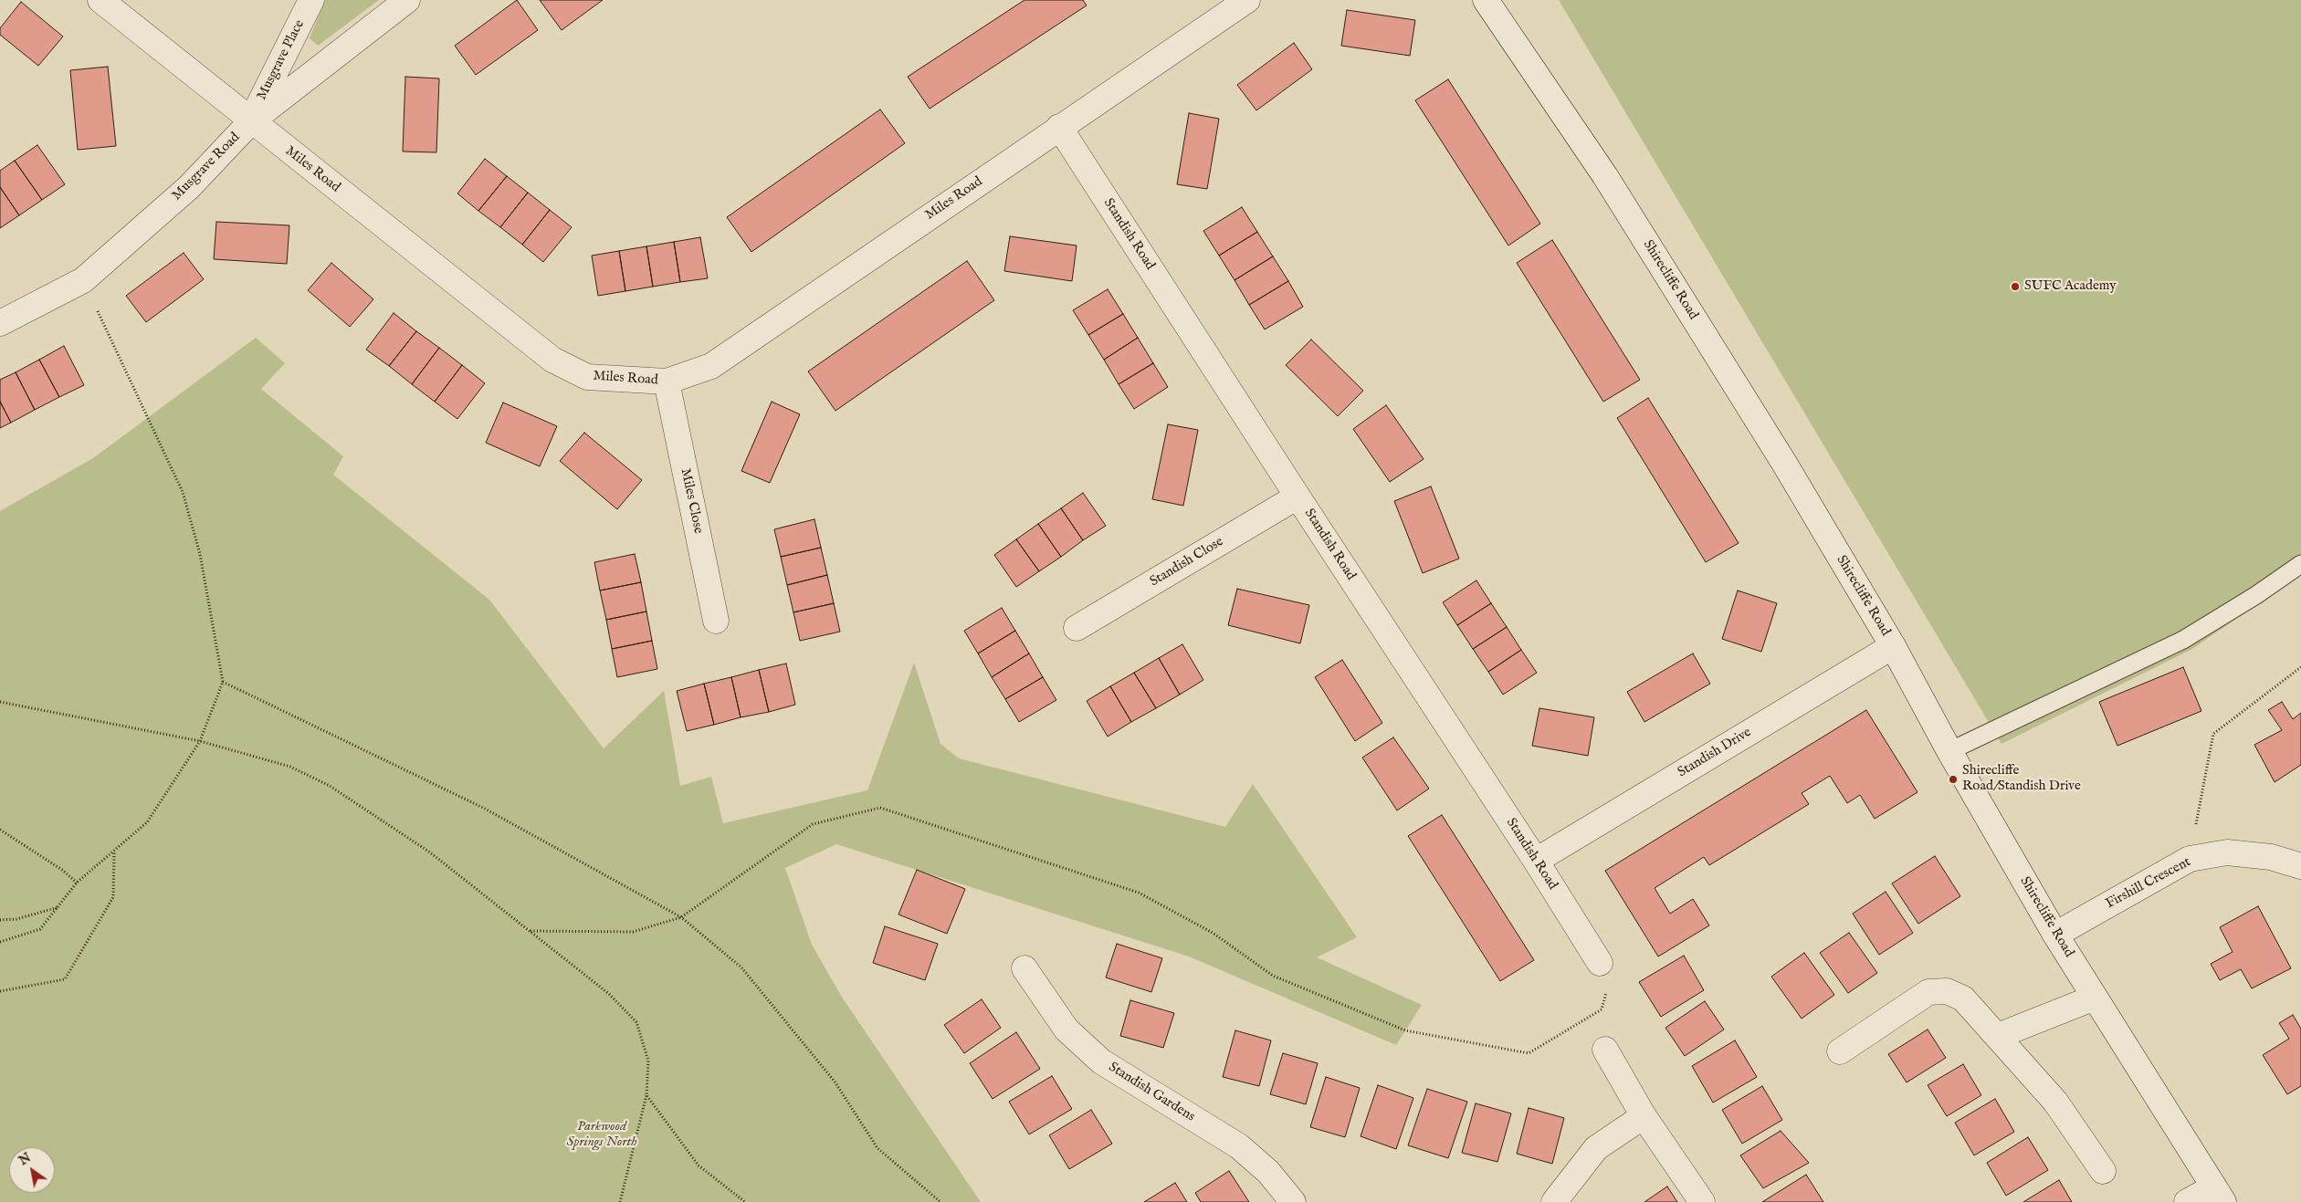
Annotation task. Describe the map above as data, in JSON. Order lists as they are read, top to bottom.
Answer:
{
  "streets": {
    "street": [
      "Musgrave Place",
      "Musgrave Road",
      "Miles Road",
      "Standish Road",
      "Shirecliffe Road",
      "Miles Close",
      "Standish Close",
      "Standish Drive",
      "Firshill Crescent",
      "Standish Gardens"
    ]
  },
  "crossings": [
    ["Musgrave Place", "Musgrave Road"],
    ["Musgrave Place", "Miles Road"],
    ["Musgrave Road", "Miles Road"],
    ["Miles Road", "Standish Road"],
    ["Miles Road", "Miles Close"],
    ["Standish Road", "Standish Close"],
    ["Standish Road", "Standish Drive"],
    ["Shirecliffe Road", "Standish Drive"],
    ["Shirecliffe Road", "Firshill Crescent"]
  ],
  "parks": ["Parkwood Springs North"],
  "places": ["SUFC Academy", "Shirecliffe Road/Standish Drive"],
  "north": "top left"
}
